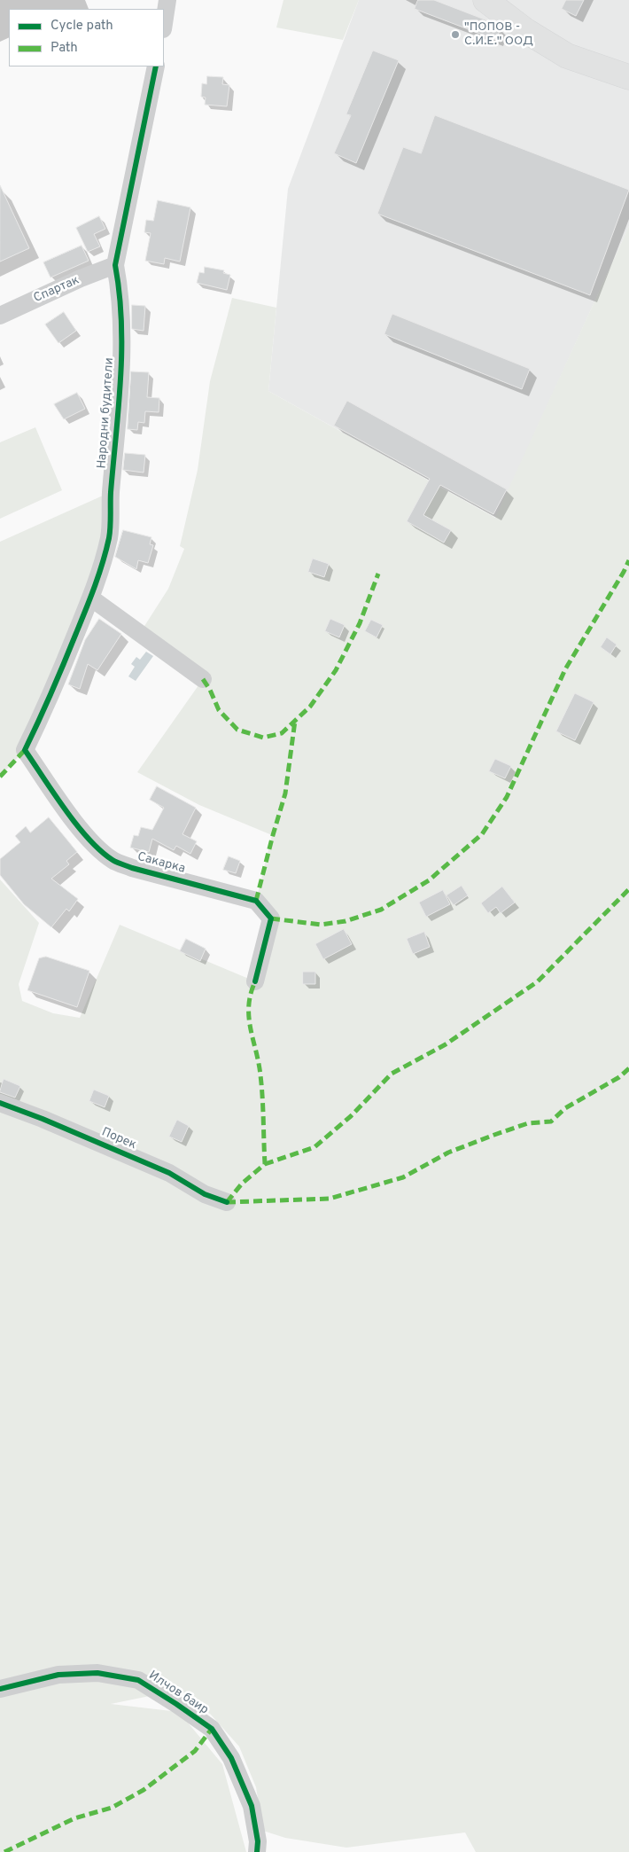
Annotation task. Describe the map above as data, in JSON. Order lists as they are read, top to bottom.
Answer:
{
  "streets": {
    "street": [
      "Спартак",
      "Народни будители",
      "Сакарка",
      "Порек",
      "Илчов баир"
    ]
  },
  "crossings": [
    ["Спартак", "Народни будители"],
    ["Народни будители", "Сакарка"]
  ],
  "places": ["\"ПОПОВ - С.И.Е.\" ООД"],
  "legend": ["Cycle path", "Path"]
}
